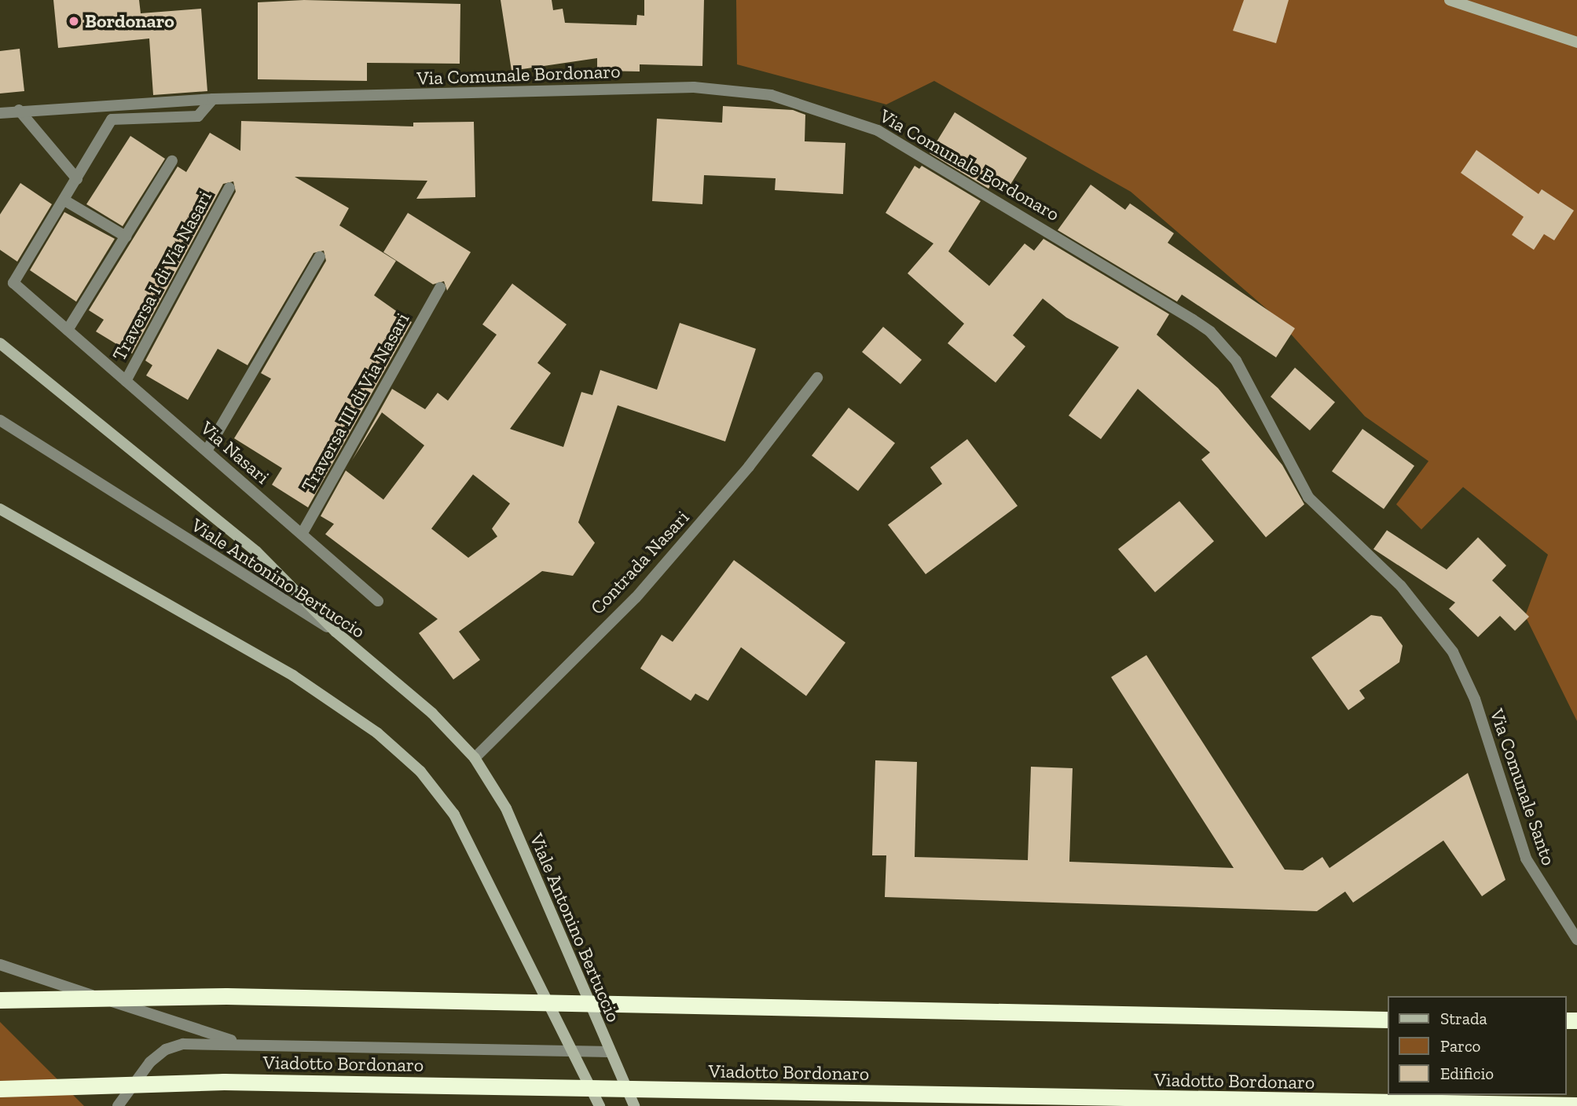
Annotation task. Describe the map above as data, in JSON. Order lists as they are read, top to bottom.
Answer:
{
  "streets": {
    "highway": ["Viadotto Bordonaro"],
    "street": [
      "Via Comunale Bordonaro",
      "Traversa I di Via Nasari",
      "Traversa III di Via Nasari",
      "Via Nasari",
      "Contrada Nasari",
      "Viale Antonino Bertuccio",
      "Via Comunale Santo"
    ]
  },
  "crossings": [
    ["Via Comunale Bordonaro", "Via Nasari"],
    ["Via Comunale Bordonaro", "Via Comunale Santo"],
    ["Traversa I di Via Nasari", "Via Nasari"],
    ["Traversa III di Via Nasari", "Via Nasari"],
    ["Contrada Nasari", "Viale Antonino Bertuccio"]
  ],
  "places": ["Bordonaro"],
  "legend": ["Strada", "Parco", "Edificio"]
}
